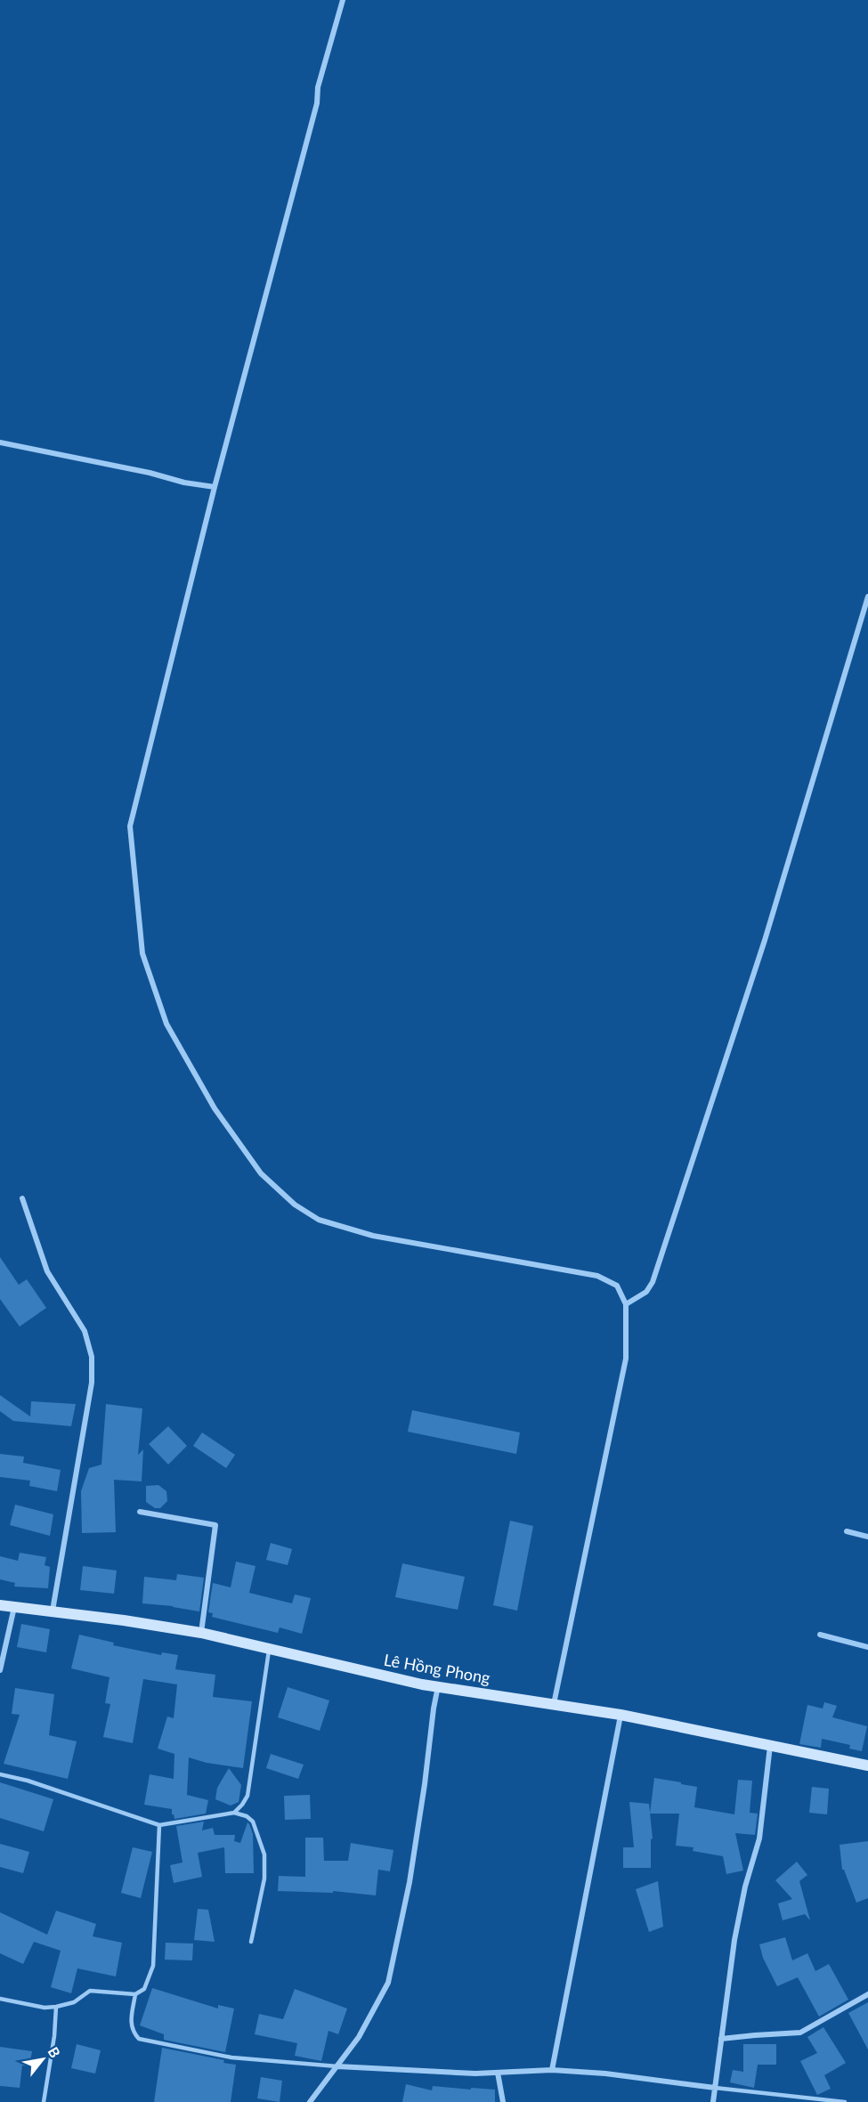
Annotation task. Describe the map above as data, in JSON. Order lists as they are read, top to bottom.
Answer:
{
  "streets": {
    "street": ["Lê Hồng Phong"]
  },
  "north": "top right"
}
